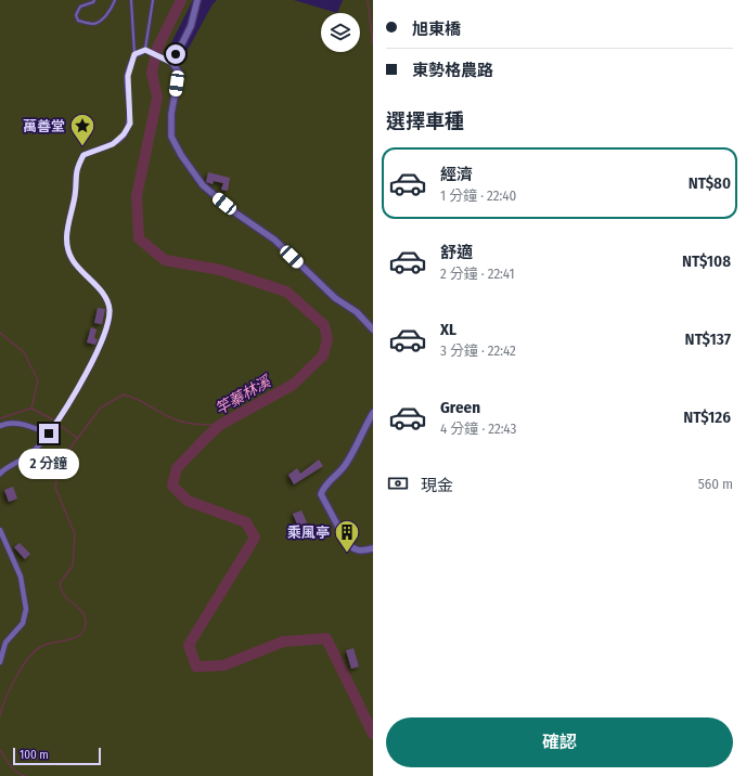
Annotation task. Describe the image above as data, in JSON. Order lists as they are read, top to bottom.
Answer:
{
  "water": ["竿蓁林溪"],
  "places": {
    "place": ["萬善堂"],
    "building": ["乘風亭"]
  },
  "scale_bar": "100 m",
  "page": {
    "banner": ["旭東橋", "東勢格農路"],
    "heading": "選擇車種",
    "list": [
      {
        "name": "經濟",
        "note": "1 分鐘 · 22:40",
        "value": "NT$80"
      },
      {
        "name": "舒適",
        "note": "2 分鐘 · 22:41",
        "value": "NT$108"
      },
      {
        "name": "XL",
        "note": "3 分鐘 · 22:42",
        "value": "NT$137"
      },
      {
        "name": "Green",
        "note": "4 分鐘 · 22:43",
        "value": "NT$126"
      }
    ],
    "bubble": "2 分鐘",
    "pay": ["現金", "560 m"],
    "buttons": "確認",
    "scale": "100 m"
  }
}
